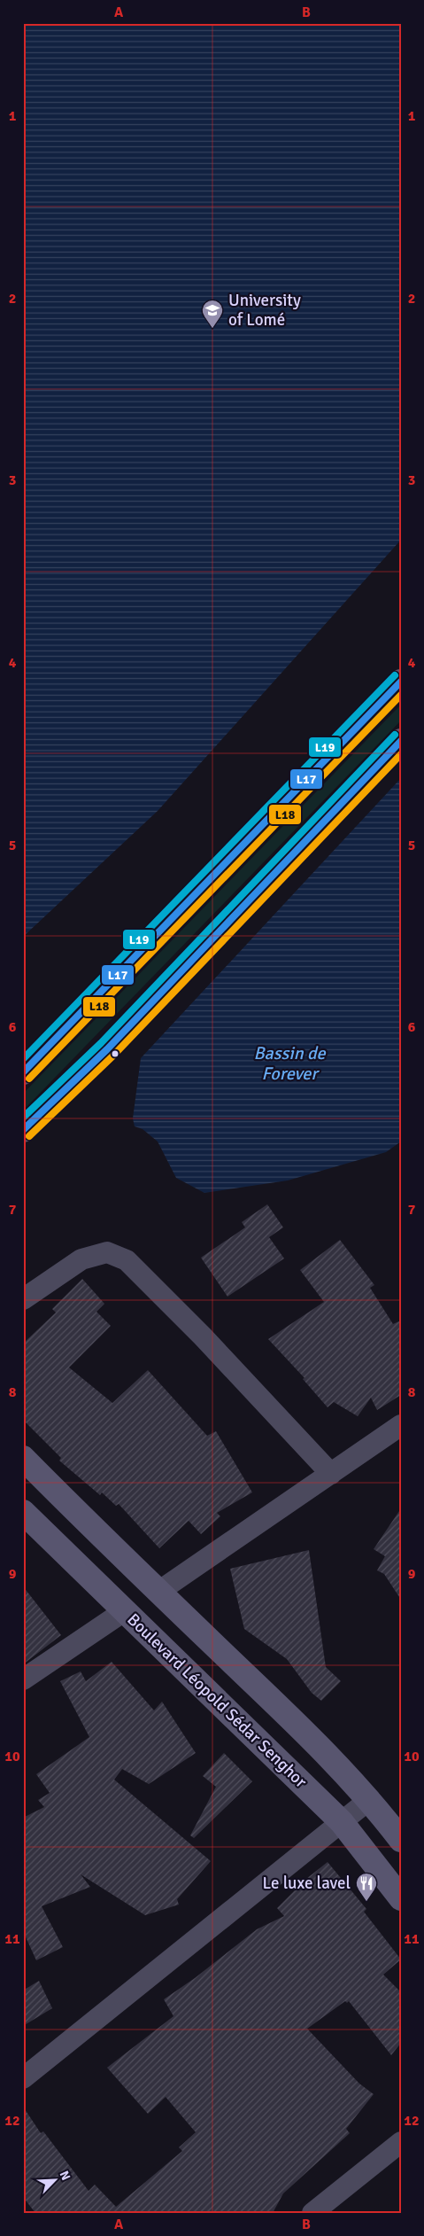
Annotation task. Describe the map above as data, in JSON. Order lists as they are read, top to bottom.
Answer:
{
  "streets": {
    "main road": ["Boulevard Léopold Sédar Senghor"]
  },
  "water": ["Bassin de Forever"],
  "places": {
    "school or university": ["University of Lomé"],
    "restaurant": ["Le luxe lavel"]
  },
  "lines": ["transit line L19", "transit line L17", "transit line L18"],
  "north": "top right",
  "grid": {
    "columns": ["A", "B"],
    "rows": [
      "1",
      "2",
      "3",
      "4",
      "5",
      "6",
      "7",
      "8",
      "9",
      "10",
      "11",
      "12"
    ]
  }
}
